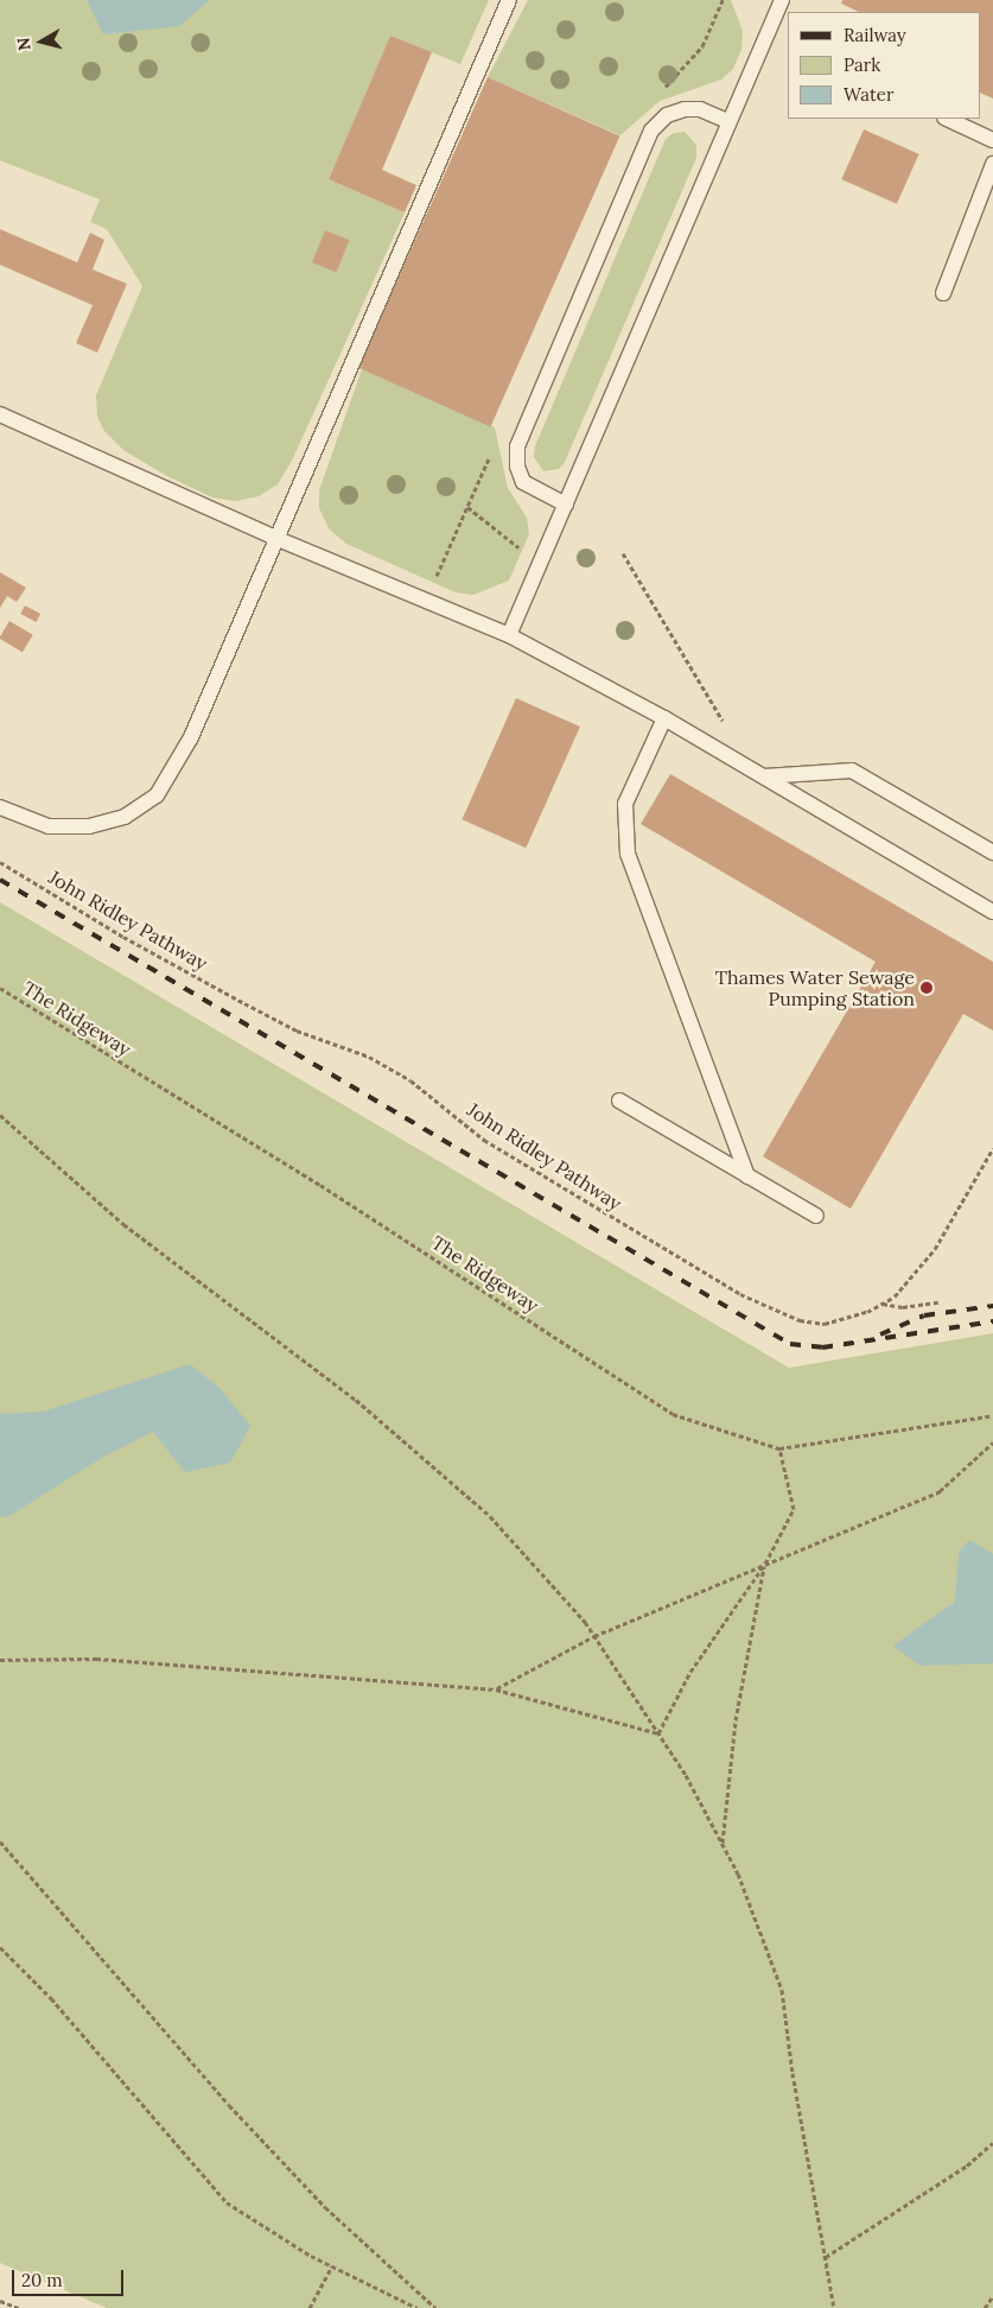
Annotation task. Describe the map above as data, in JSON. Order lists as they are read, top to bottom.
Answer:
{
  "streets": {
    "path": ["John Ridley Pathway", "The Ridgeway"]
  },
  "places": ["Thames Water Sewage Pumping Station"],
  "legend": ["Railway", "Park", "Water"],
  "scale_bar": "20 m",
  "north": "left"
}
